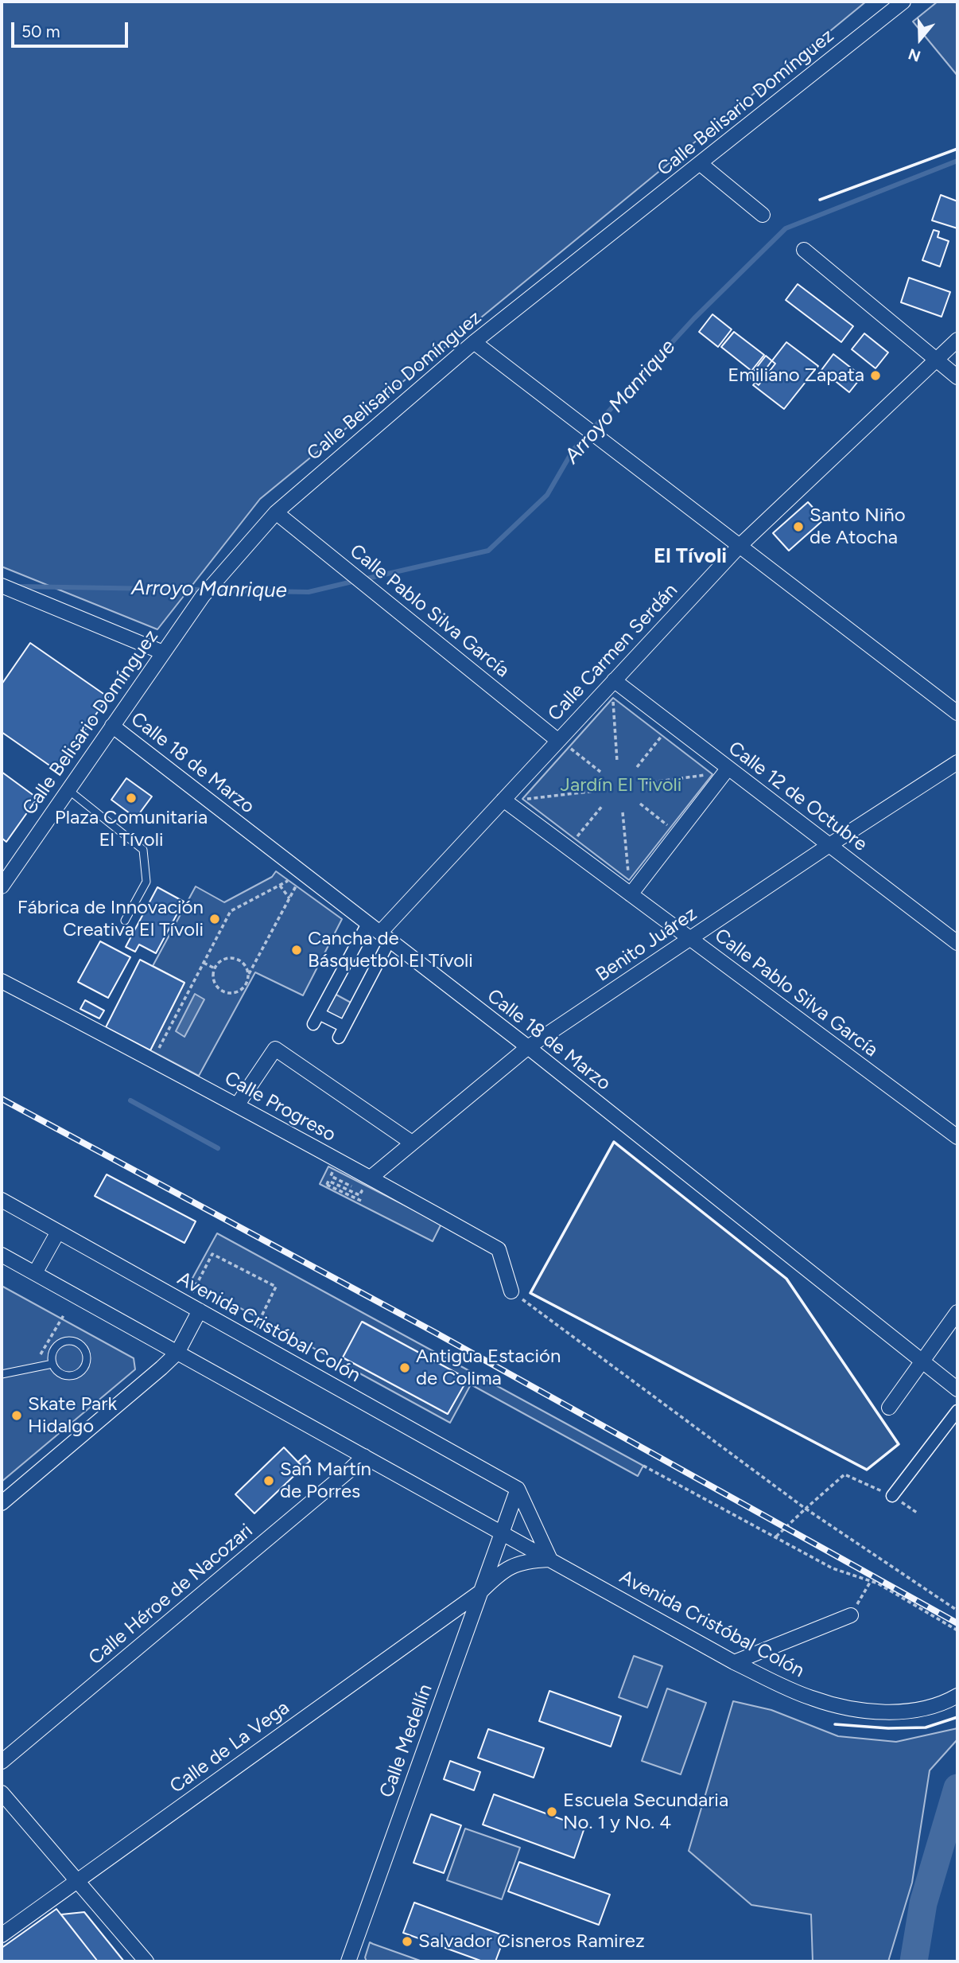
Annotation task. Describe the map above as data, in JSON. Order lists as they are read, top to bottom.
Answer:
{
  "streets": {
    "street": [
      "Calle Belisario Domínguez",
      "Calle Pablo Silva García",
      "Calle Carmen Serdán",
      "Calle 18 de Marzo",
      "Calle 12 de Octubre",
      "Benito Juárez",
      "Calle Progreso",
      "Avenida Cristóbal Colón",
      "Calle Héroe de Nacozari",
      "Calle Medellín",
      "Calle de La Vega"
    ]
  },
  "crossings": [
    ["Calle Belisario Domínguez", "Calle Pablo Silva García"],
    ["Calle Belisario Domínguez", "Calle 18 de Marzo"],
    ["Calle Pablo Silva García", "Calle Carmen Serdán"],
    ["Calle Pablo Silva García", "Benito Juárez"],
    ["Calle Carmen Serdán", "Calle 18 de Marzo"],
    ["Calle Carmen Serdán", "Calle 12 de Octubre"],
    ["Calle 18 de Marzo", "Benito Juárez"],
    ["Calle 12 de Octubre", "Benito Juárez"],
    ["Benito Juárez", "Calle Progreso"],
    ["Avenida Cristóbal Colón", "Calle Héroe de Nacozari"],
    ["Avenida Cristóbal Colón", "Calle Medellín"],
    ["Avenida Cristóbal Colón", "Calle de La Vega"],
    ["Calle Medellín", "Calle de La Vega"]
  ],
  "districts": ["El Tívoli"],
  "water": ["Arroyo Manrique"],
  "parks": ["Jardín El Tivoli"],
  "places": [
    "Emiliano Zapata",
    "Santo Niño de Atocha",
    "Plaza Comunitaria El Tívoli",
    "Fábrica de Innovación Creativa El Tívoli",
    "Cancha de Básquetbol El Tívoli",
    "Antigua Estación de Colima",
    "Skate Park Hidalgo",
    "San Martín de Porres",
    "Escuela Secundaria No. 1 y No. 4",
    "Salvador Cisneros Ramirez"
  ],
  "scale_bar": "50 m",
  "north": "bottom"
}
